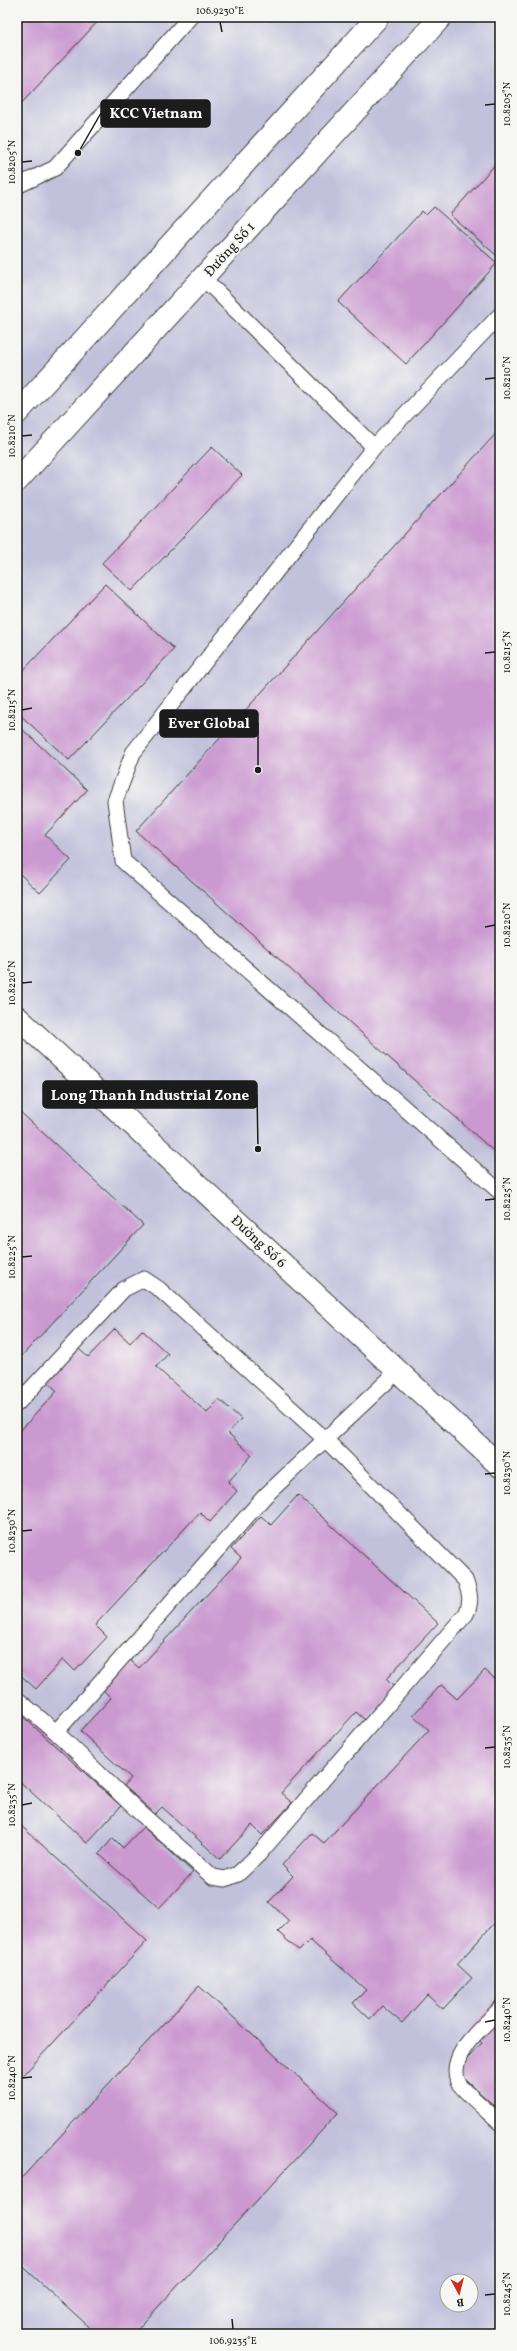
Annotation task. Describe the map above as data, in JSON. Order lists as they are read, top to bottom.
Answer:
{
  "streets": {
    "street": ["Đường Số 1", "Đường Số 6"]
  },
  "places": ["KCC Vietnam", "Ever Global", "Long Thanh Industrial Zone"],
  "north": "bottom",
  "coordinates": [
    "106.9230°E",
    "10.8205°N",
    "10.8210°N",
    "10.8215°N",
    "10.8220°N",
    "10.8225°N",
    "10.8230°N",
    "10.8235°N",
    "10.8240°N",
    "10.8245°N",
    "106.9235°E"
  ]
}
